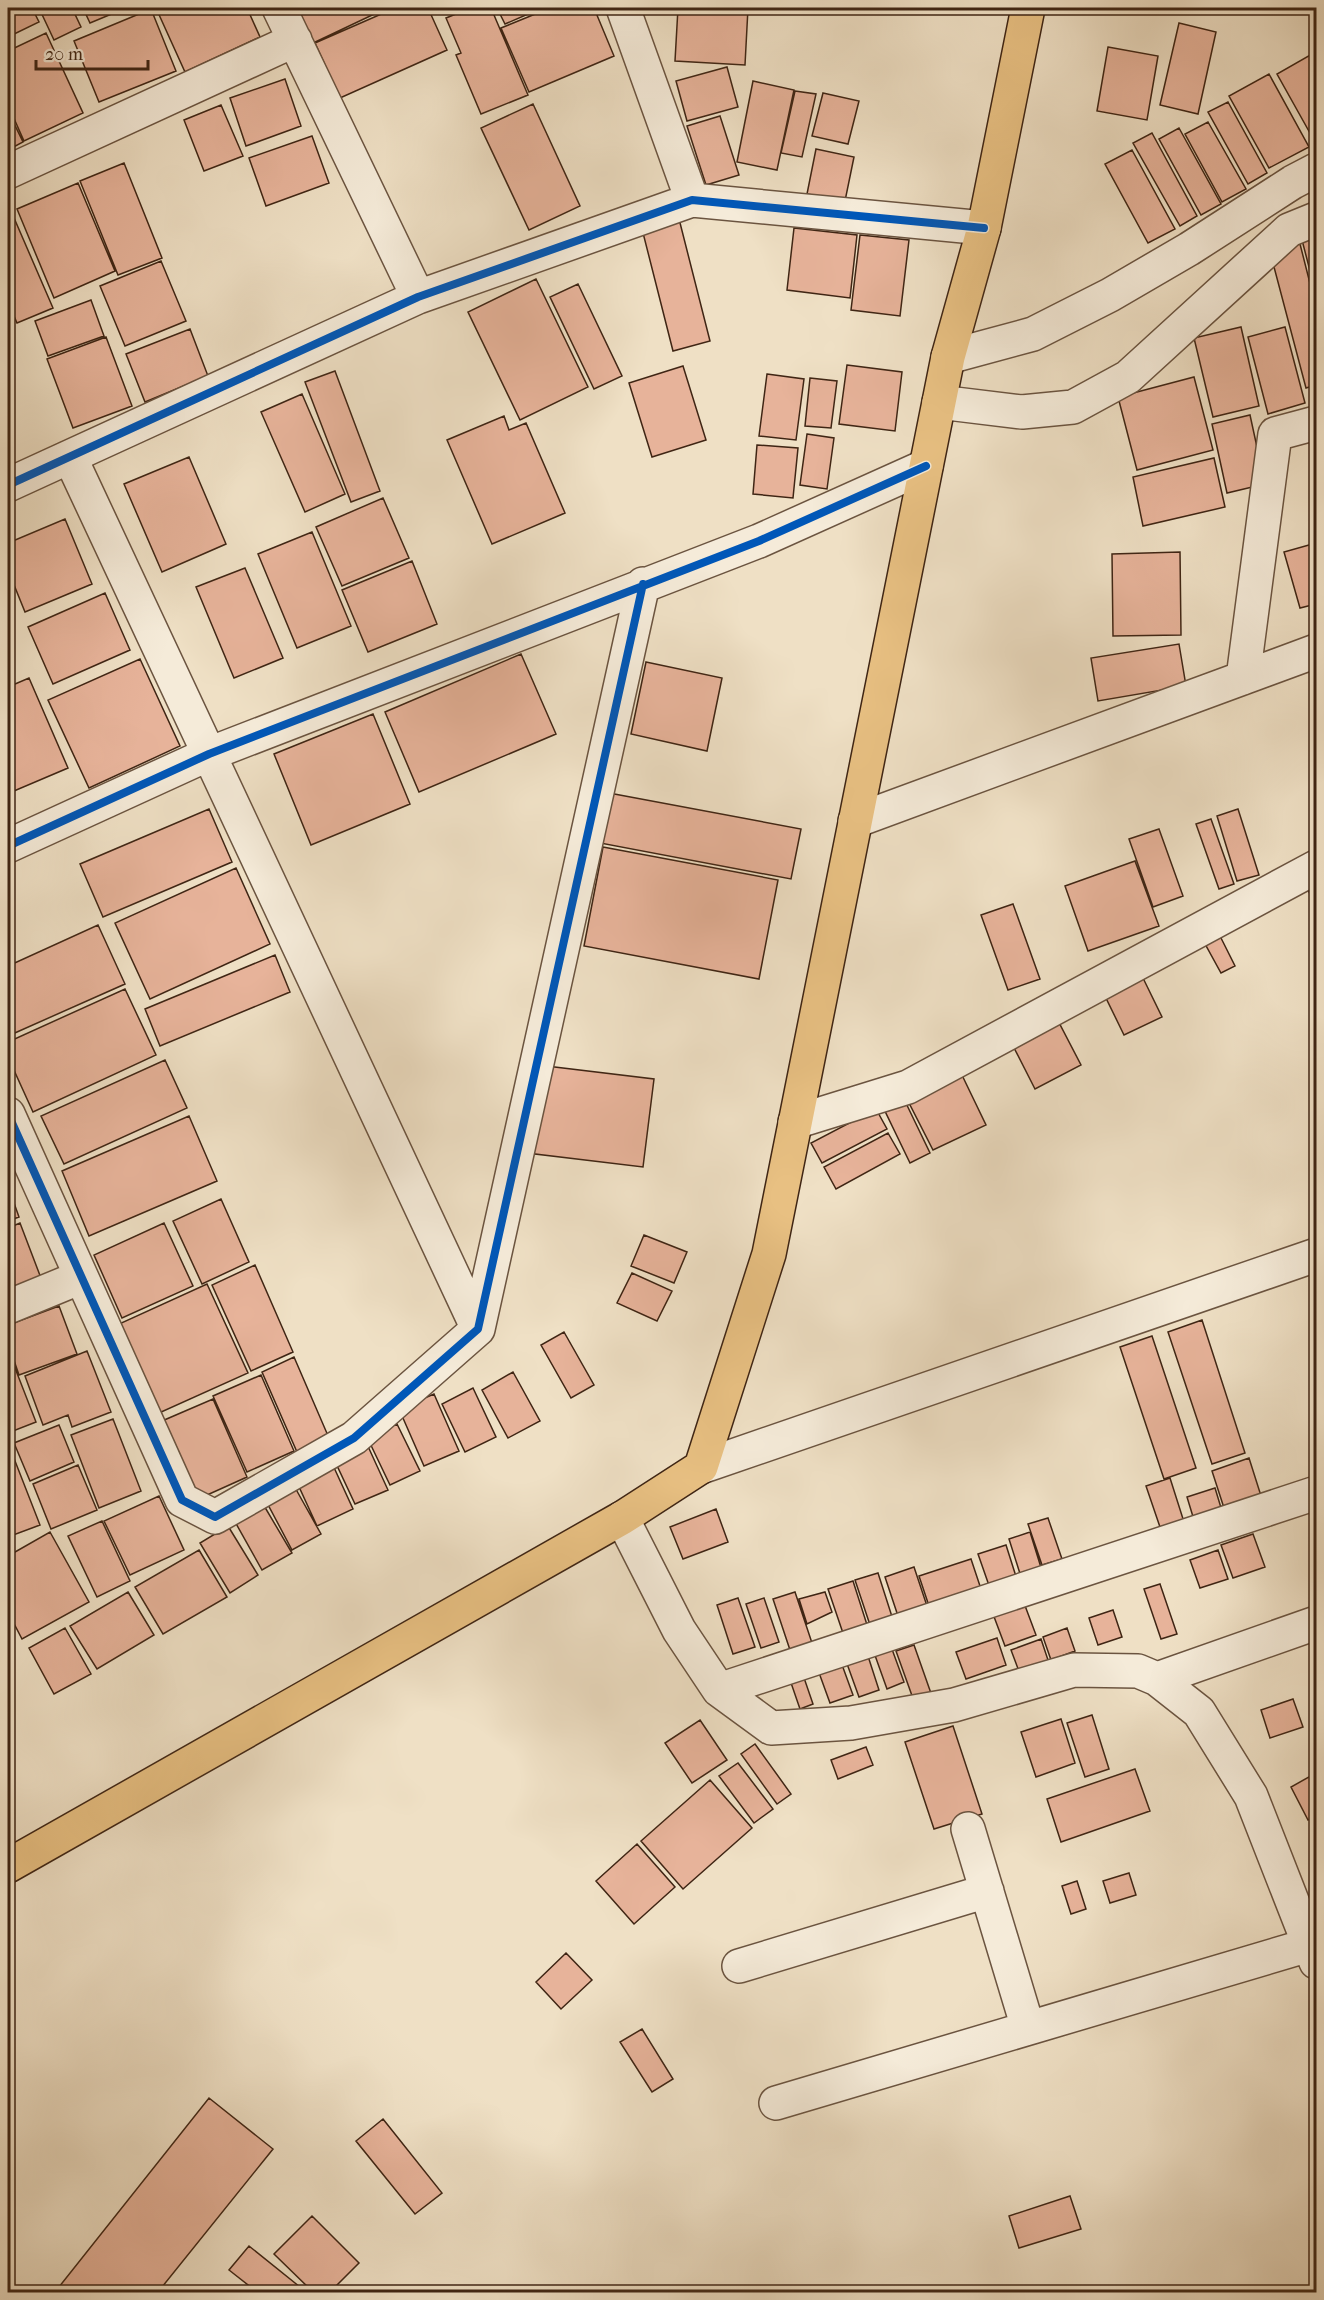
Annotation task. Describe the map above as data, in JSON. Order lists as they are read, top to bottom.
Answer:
{
  "scale_bar": "20 m"
}
